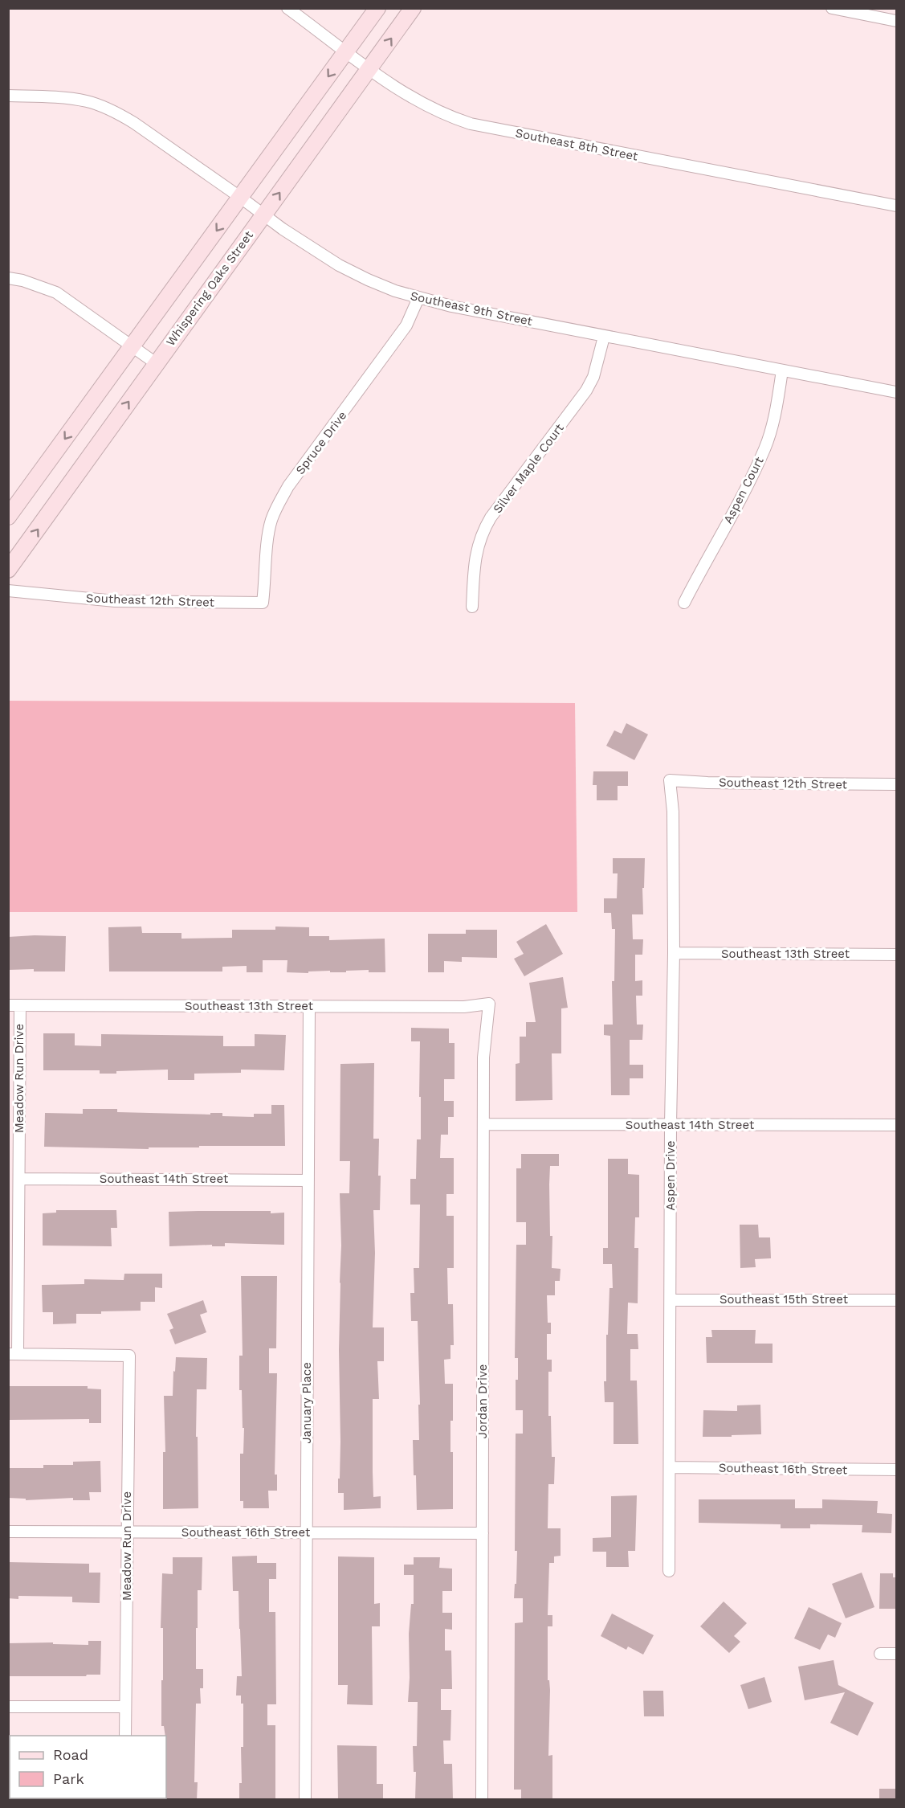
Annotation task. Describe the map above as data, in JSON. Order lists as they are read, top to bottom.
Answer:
{
  "streets": {
    "street": [
      "Southeast 8th Street",
      "Whispering Oaks Street",
      "Southeast 9th Street",
      "Spruce Drive",
      "Silver Maple Court",
      "Aspen Court",
      "Southeast 12th Street",
      "Southeast 13th Street",
      "Meadow Run Drive",
      "Southeast 14th Street",
      "Aspen Drive",
      "Southeast 15th Street",
      "Jordan Drive",
      "January Place",
      "Southeast 16th Street"
    ]
  },
  "crossings": [
    ["Southeast 8th Street", "Whispering Oaks Street"],
    ["Whispering Oaks Street", "Southeast 9th Street"],
    ["Southeast 9th Street", "Spruce Drive"],
    ["Southeast 9th Street", "Silver Maple Court"],
    ["Southeast 9th Street", "Aspen Court"],
    ["Spruce Drive", "Southeast 12th Street"],
    ["Southeast 12th Street", "Aspen Drive"],
    ["Southeast 13th Street", "Meadow Run Drive"],
    ["Southeast 13th Street", "Aspen Drive"],
    ["Southeast 13th Street", "Jordan Drive"],
    ["Southeast 13th Street", "January Place"],
    ["Meadow Run Drive", "Southeast 14th Street"],
    ["Meadow Run Drive", "Southeast 16th Street"],
    ["Southeast 14th Street", "Aspen Drive"],
    ["Southeast 14th Street", "Jordan Drive"],
    ["Southeast 14th Street", "January Place"],
    ["Aspen Drive", "Southeast 15th Street"],
    ["Aspen Drive", "Southeast 16th Street"],
    ["Jordan Drive", "Southeast 16th Street"],
    ["January Place", "Southeast 16th Street"]
  ],
  "legend": ["Road", "Park"]
}
